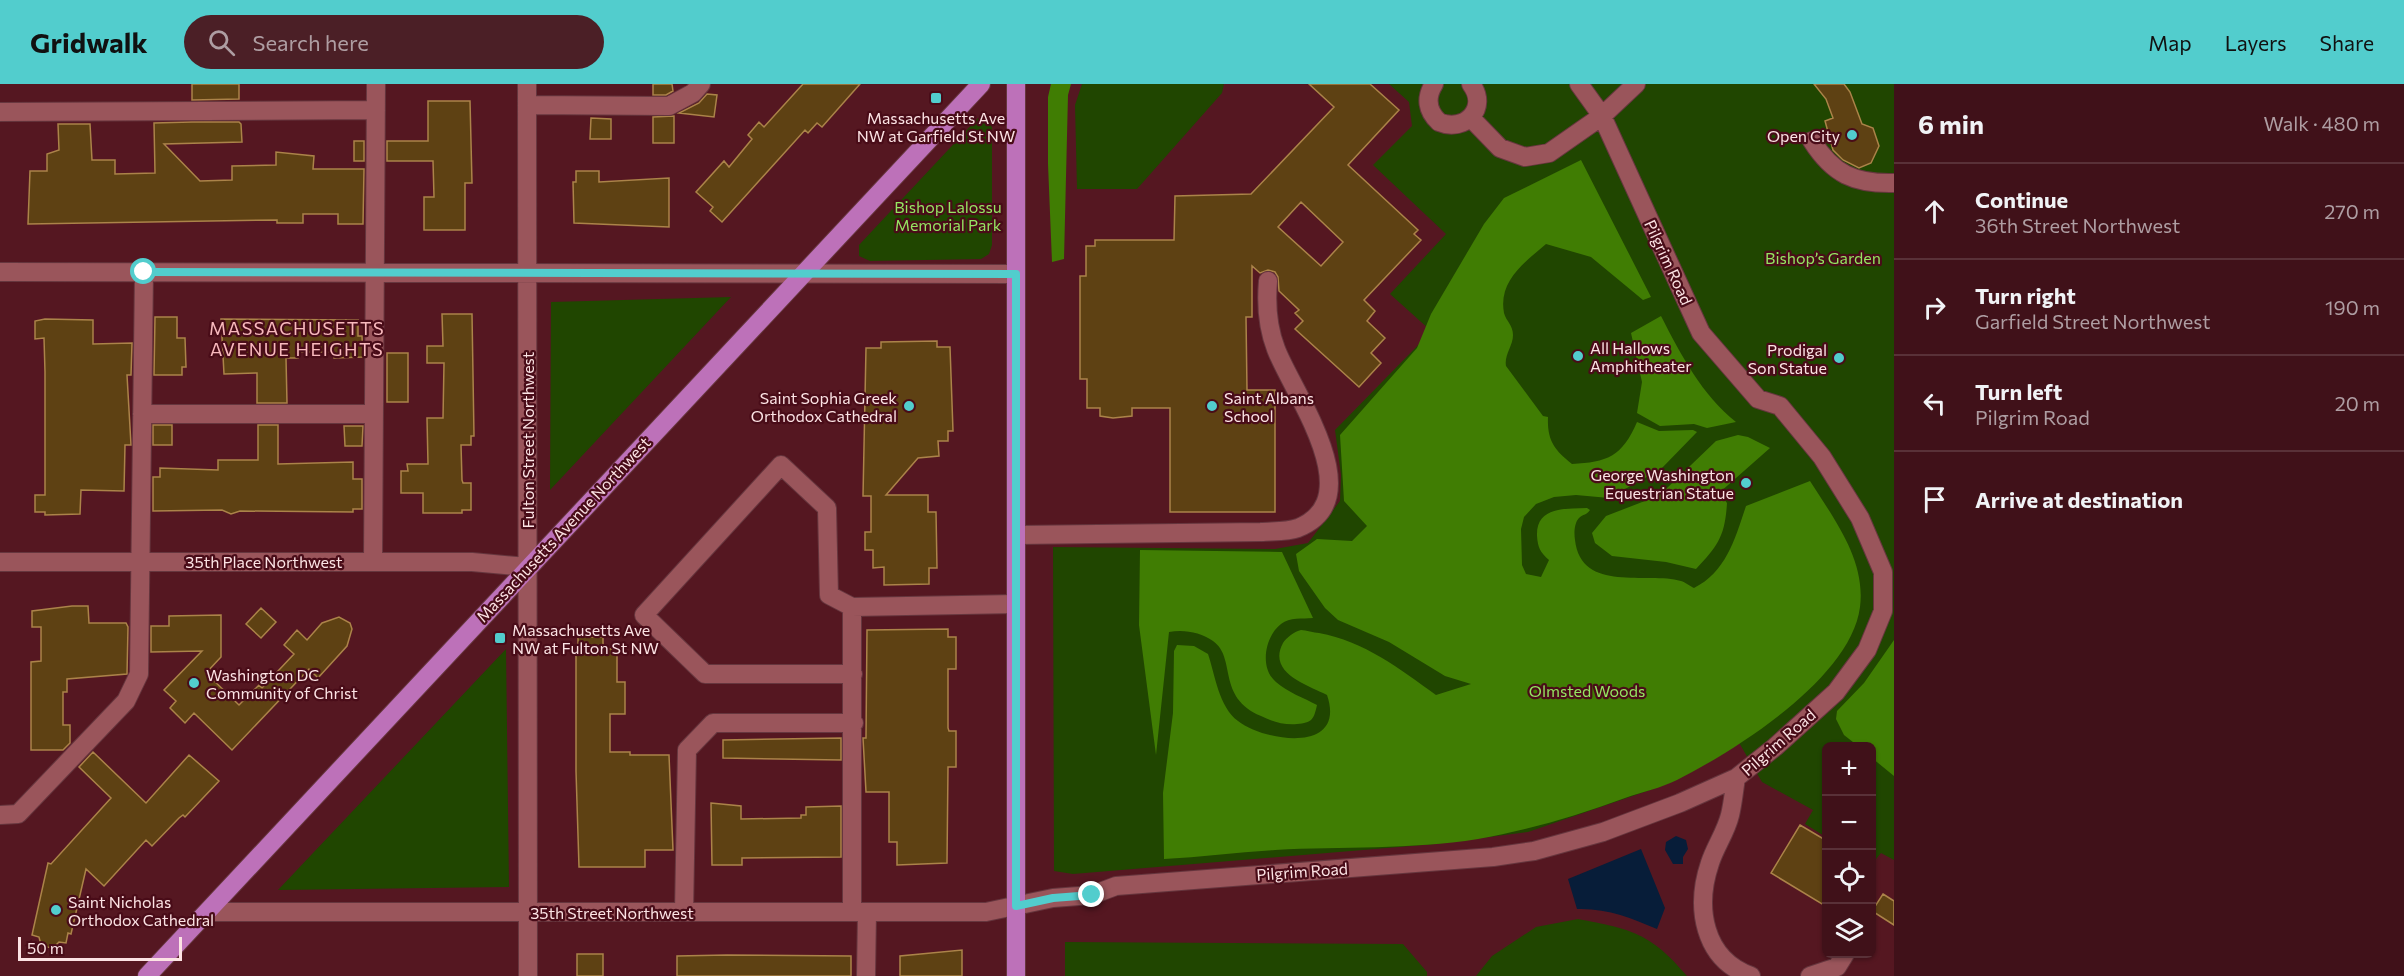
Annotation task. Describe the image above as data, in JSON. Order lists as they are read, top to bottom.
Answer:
{
  "streets": {
    "main road": ["Massachusetts Avenue Northwest"],
    "street": [
      "Pilgrim Road",
      "Fulton Street Northwest",
      "35th Place Northwest",
      "35th Street Northwest"
    ]
  },
  "crossings": [
    ["Pilgrim Road", "35th Street Northwest"],
    ["Fulton Street Northwest", "Massachusetts Avenue Northwest"],
    ["Fulton Street Northwest", "35th Place Northwest"],
    ["Fulton Street Northwest", "35th Street Northwest"],
    ["Massachusetts Avenue Northwest", "35th Place Northwest"],
    ["Massachusetts Avenue Northwest", "35th Street Northwest"]
  ],
  "districts": ["MASSACHUSETTS AVENUE HEIGHTS"],
  "parks": ["Bishop Lalossu Memorial Park", "Bishop’s Garden", "Olmsted Woods"],
  "places": {
    "transit": ["Massachusetts Ave NW at Garfield St NW", "Massachusetts Ave NW at Fulton St NW"],
    "other": [
      "Open City",
      "All Hallows Amphitheater",
      "Prodigal Son Statue",
      "Saint Sophia Greek Orthodox Cathedral",
      "Saint Albans School",
      "George Washington Equestrian Statue",
      "Washington DC Community of Christ",
      "Saint Nicholas Orthodox Cathedral"
    ]
  },
  "scale_bar": "50 m",
  "page": {
    "header": "Gridwalk",
    "search": "Search here",
    "nav": ["Map", "Layers", "Share"],
    "heading": ["6 min", "Walk · 480 m"],
    "list": [
      ["Continue", "36th Street Northwest", "270 m"],
      ["Turn right", "Garfield Street Northwest", "190 m"],
      ["Turn left", "Pilgrim Road", "20 m"],
      "Arrive at destination"
    ],
    "map_buttons": ["+", "−"],
    "scale": "50 m"
  }
}
